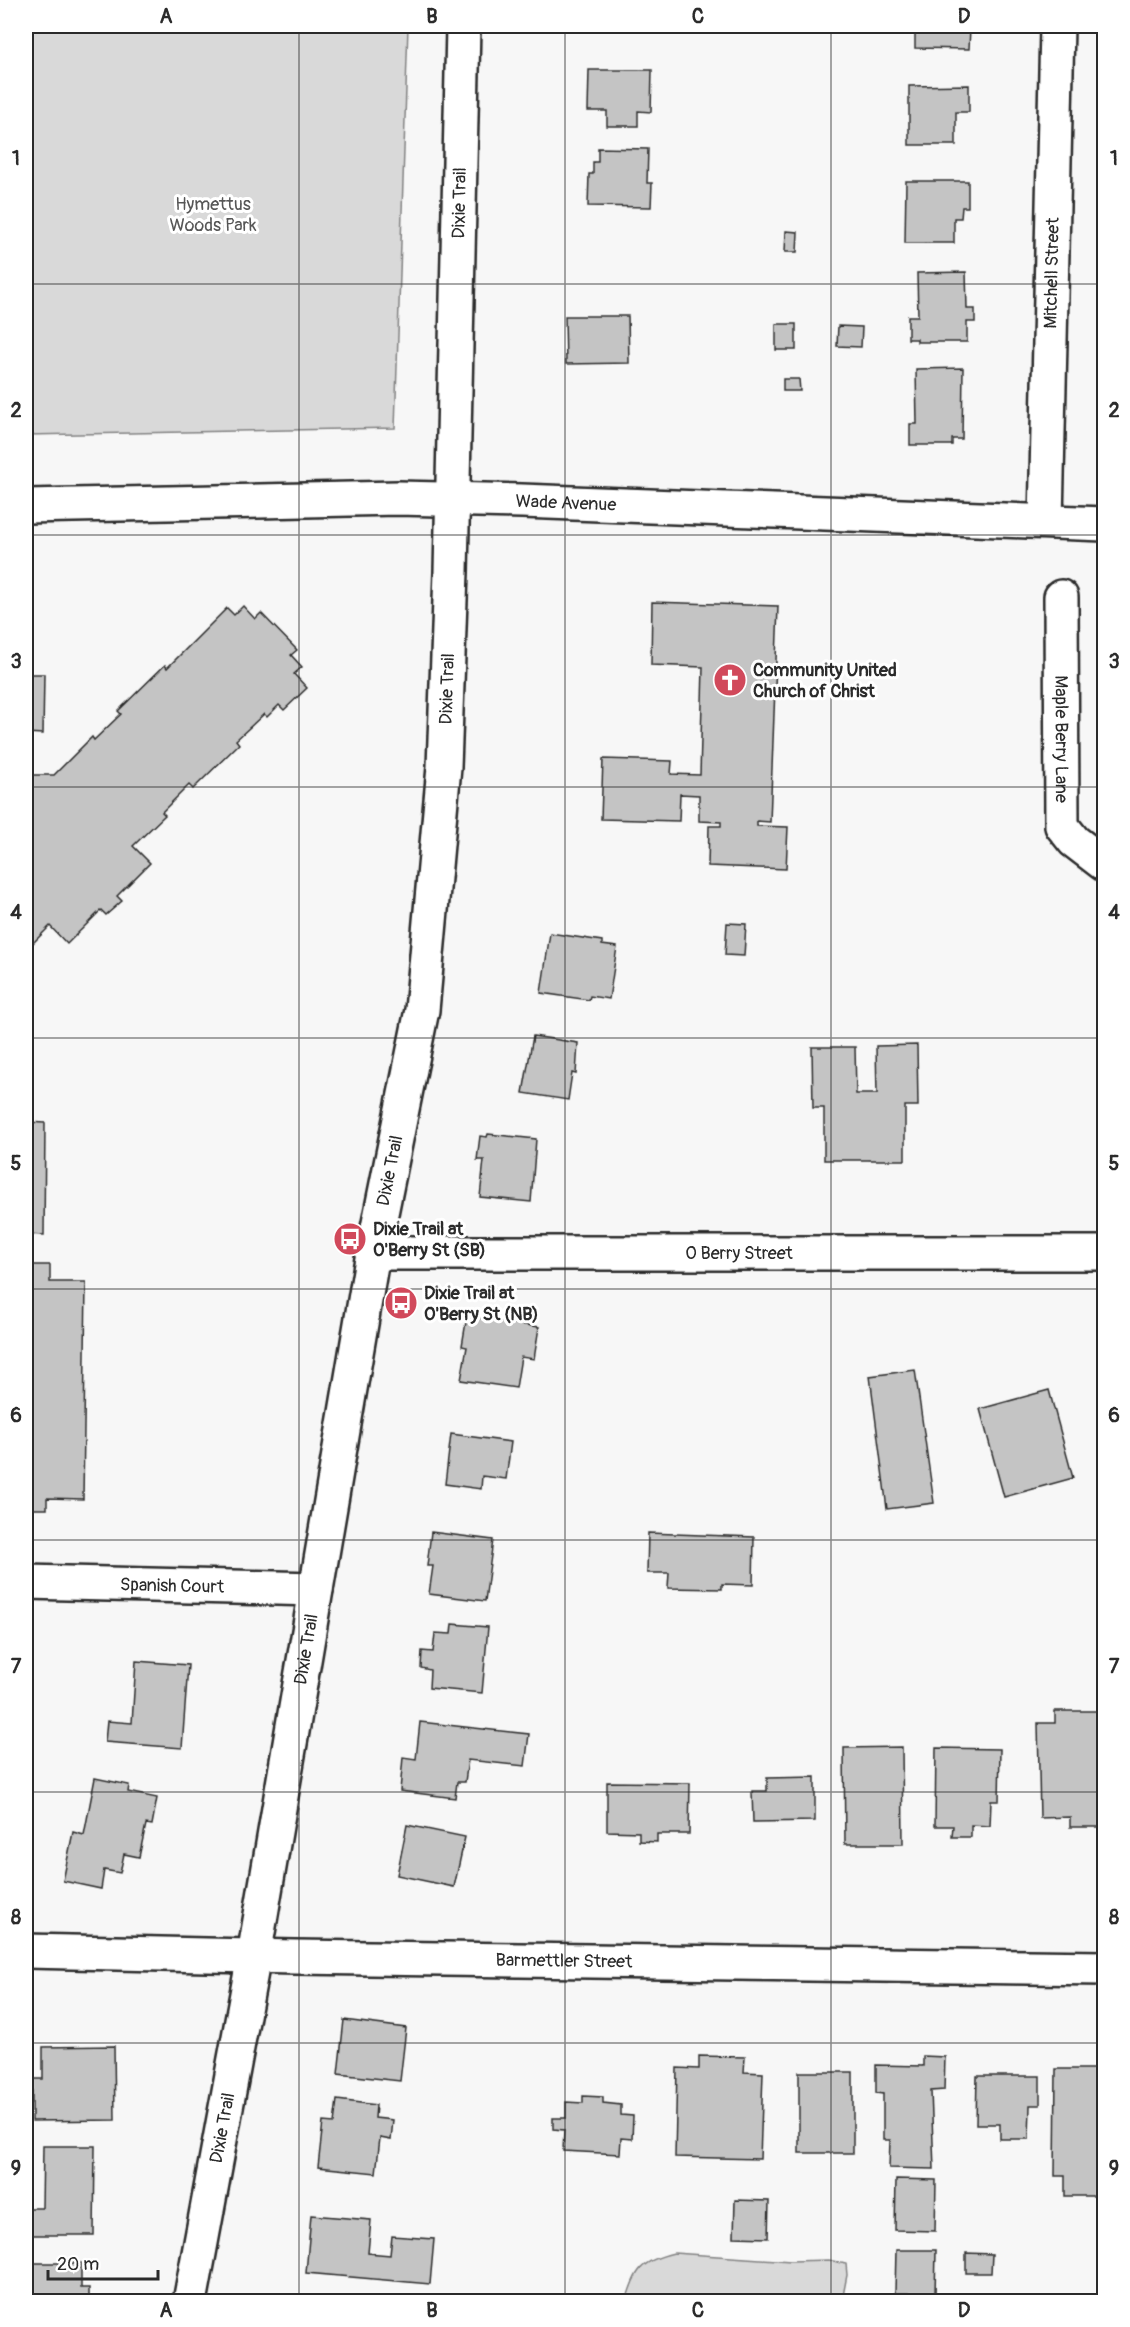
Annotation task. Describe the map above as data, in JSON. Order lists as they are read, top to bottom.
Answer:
{
  "streets": {
    "main road": [
      "Dixie Trail",
      "Mitchell Street",
      "Wade Avenue",
      "Maple Berry Lane",
      "O Berry Street",
      "Spanish Court",
      "Barmettler Street"
    ]
  },
  "crossings": [
    ["Dixie Trail", "Wade Avenue"],
    ["Dixie Trail", "O Berry Street"],
    ["Dixie Trail", "Spanish Court"],
    ["Dixie Trail", "Barmettler Street"],
    ["Mitchell Street", "Wade Avenue"]
  ],
  "parks": ["Hymettus Woods Park"],
  "places": {
    "church": ["Community United Church of Christ"],
    "bus stop": ["Dixie Trail at O'Berry St (SB)", "Dixie Trail at O'Berry St (NB)"]
  },
  "scale_bar": "20 m",
  "grid": {
    "columns": [
      "A",
      "B",
      "C",
      "D"
    ],
    "rows": [
      "1",
      "2",
      "3",
      "4",
      "5",
      "6",
      "7",
      "8",
      "9"
    ]
  }
}
